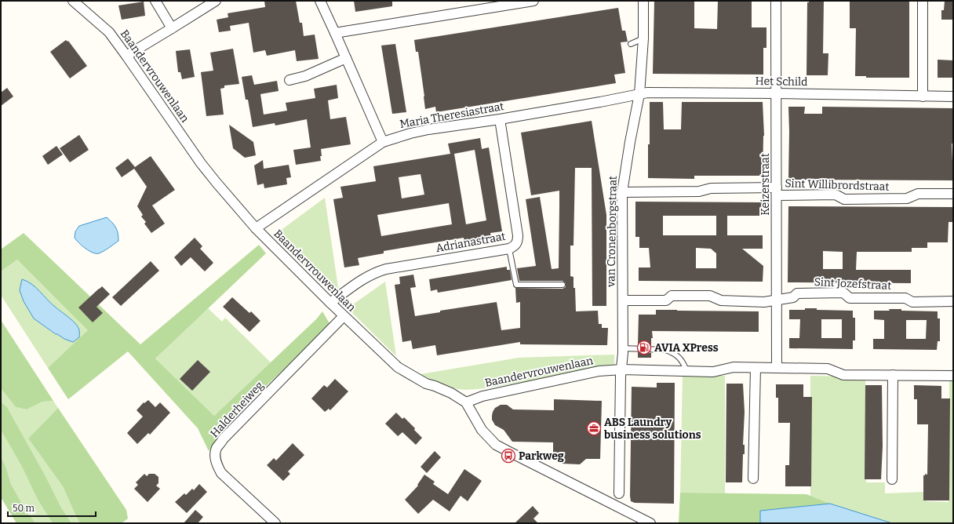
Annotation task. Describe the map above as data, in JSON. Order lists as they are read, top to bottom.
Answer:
{
  "streets": {
    "street": [
      "Baandervrouwenlaan",
      "Het Schild",
      "Maria Theresiastraat",
      "Keizerstraat",
      "Sint Willibrordstraat",
      "van Cronenborgstraat",
      "Adrianastraat",
      "Sint Jozefstraat",
      "Halderheiweg"
    ]
  },
  "crossings": [
    ["Baandervrouwenlaan", "Maria Theresiastraat"],
    ["Baandervrouwenlaan", "Keizerstraat"],
    ["Baandervrouwenlaan", "van Cronenborgstraat"],
    ["Baandervrouwenlaan", "Adrianastraat"],
    ["Baandervrouwenlaan", "Halderheiweg"],
    ["Het Schild", "Maria Theresiastraat"],
    ["Het Schild", "Keizerstraat"],
    ["Het Schild", "van Cronenborgstraat"],
    ["Maria Theresiastraat", "van Cronenborgstraat"],
    ["Maria Theresiastraat", "Adrianastraat"],
    ["Keizerstraat", "Sint Willibrordstraat"],
    ["Keizerstraat", "Sint Jozefstraat"],
    ["Sint Willibrordstraat", "van Cronenborgstraat"],
    ["van Cronenborgstraat", "Sint Jozefstraat"]
  ],
  "places": {
    "fuel station": ["AVIA XPress"],
    "office": ["ABS Laundry business solutions"],
    "bus stop": ["Parkweg"]
  },
  "scale_bar": "50 m"
}
